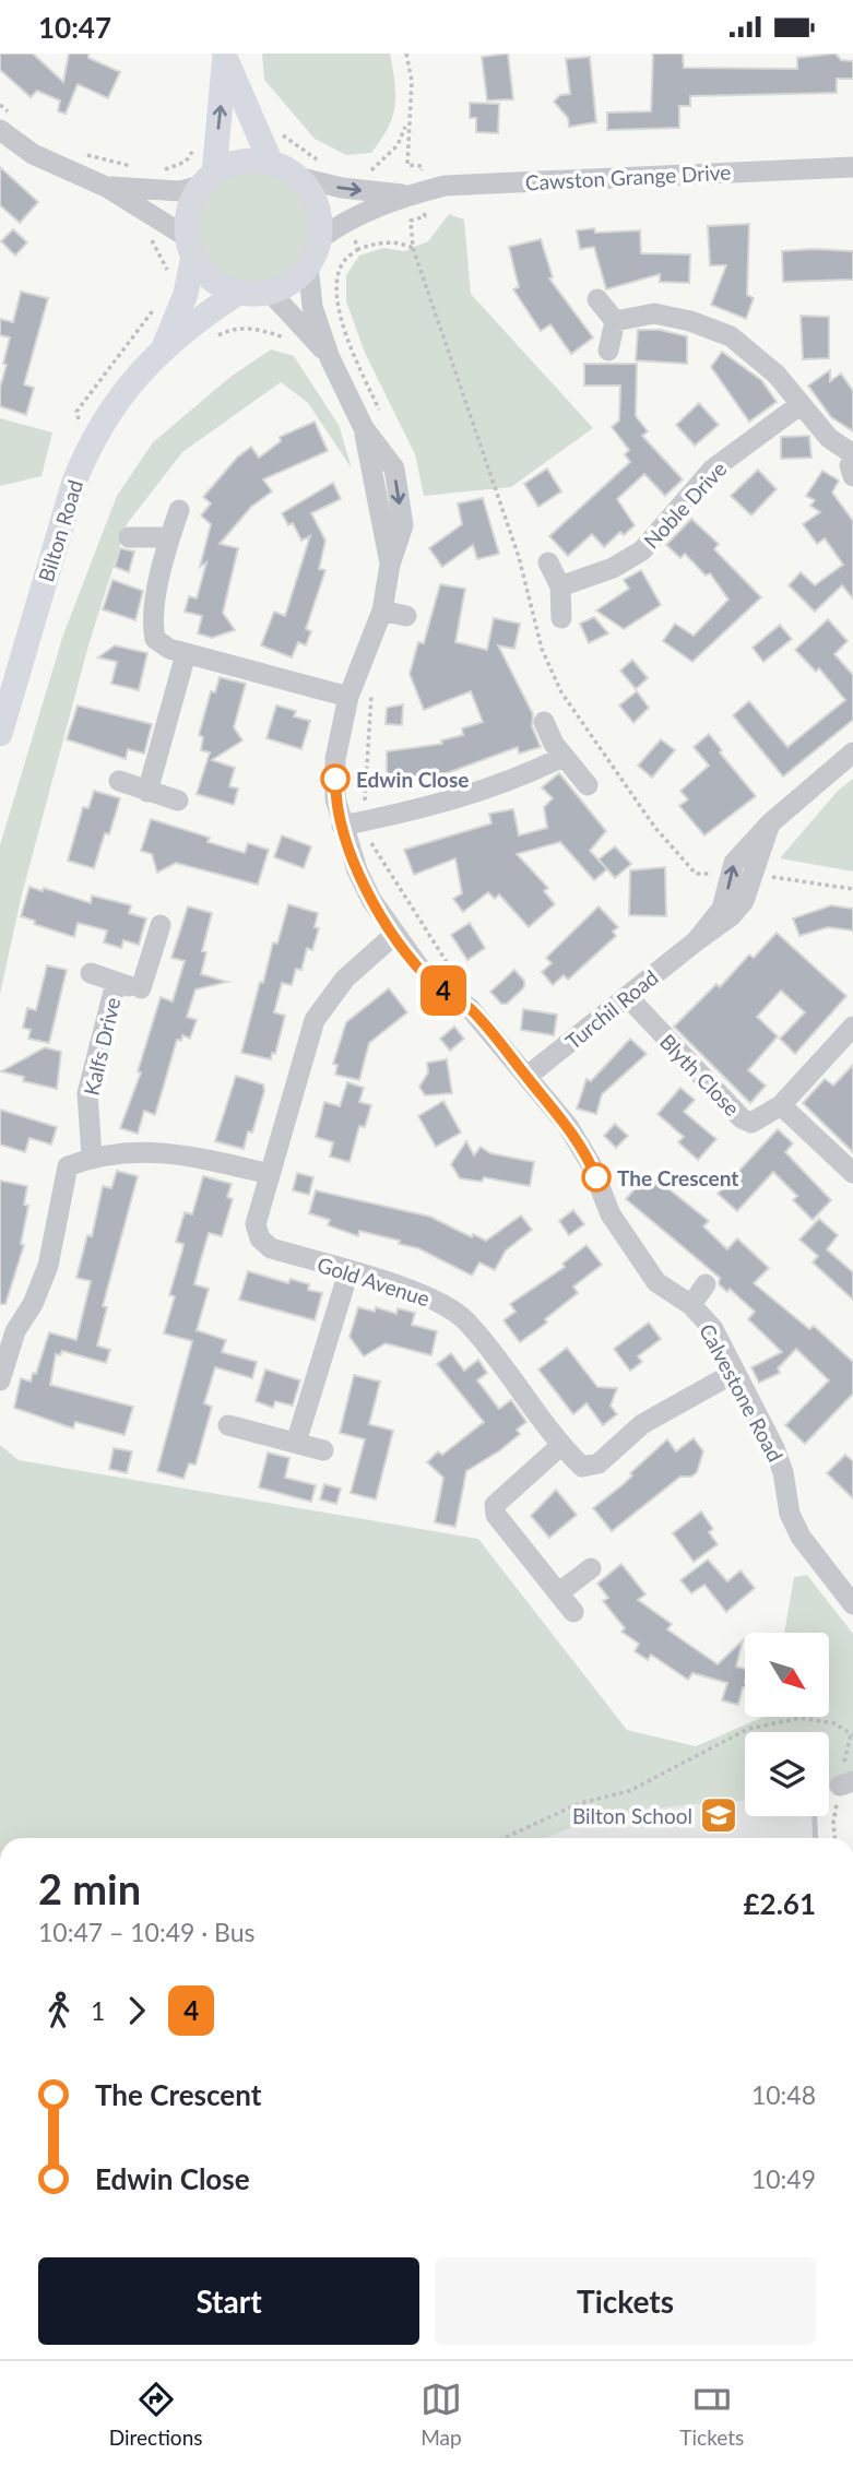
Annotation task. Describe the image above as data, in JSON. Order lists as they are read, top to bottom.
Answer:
{
  "streets": {
    "main road": ["Bilton Road"],
    "street": [
      "Cawston Grange Drive",
      "Noble Drive",
      "Turchil Road",
      "Kalfs Drive",
      "Blyth Close",
      "Gold Avenue",
      "Calvestone Road"
    ]
  },
  "crossings": [
    ["Cawston Grange Drive", "Bilton Road"],
    ["Cawston Grange Drive", "Calvestone Road"],
    ["Bilton Road", "Calvestone Road"],
    ["Turchil Road", "Blyth Close"],
    ["Turchil Road", "Calvestone Road"],
    ["Gold Avenue", "Calvestone Road"]
  ],
  "places": {
    "other": ["Edwin Close", "The Crescent"],
    "school or university": ["Bilton School"]
  },
  "lines": ["bus line 4"],
  "north": "bottom right",
  "page": {
    "status": "10:47",
    "on_map": "4",
    "heading": ["2 min", "10:47 – 10:49 · Bus", "£2.61"],
    "legs": ["1", "4"],
    "list": [
      {
        "name": "The Crescent",
        "value": "10:48"
      },
      {
        "name": "Edwin Close",
        "value": "10:49"
      }
    ],
    "buttons": ["Start", "Tickets"],
    "tabs": ["Directions", "Map", "Tickets"]
  }
}
